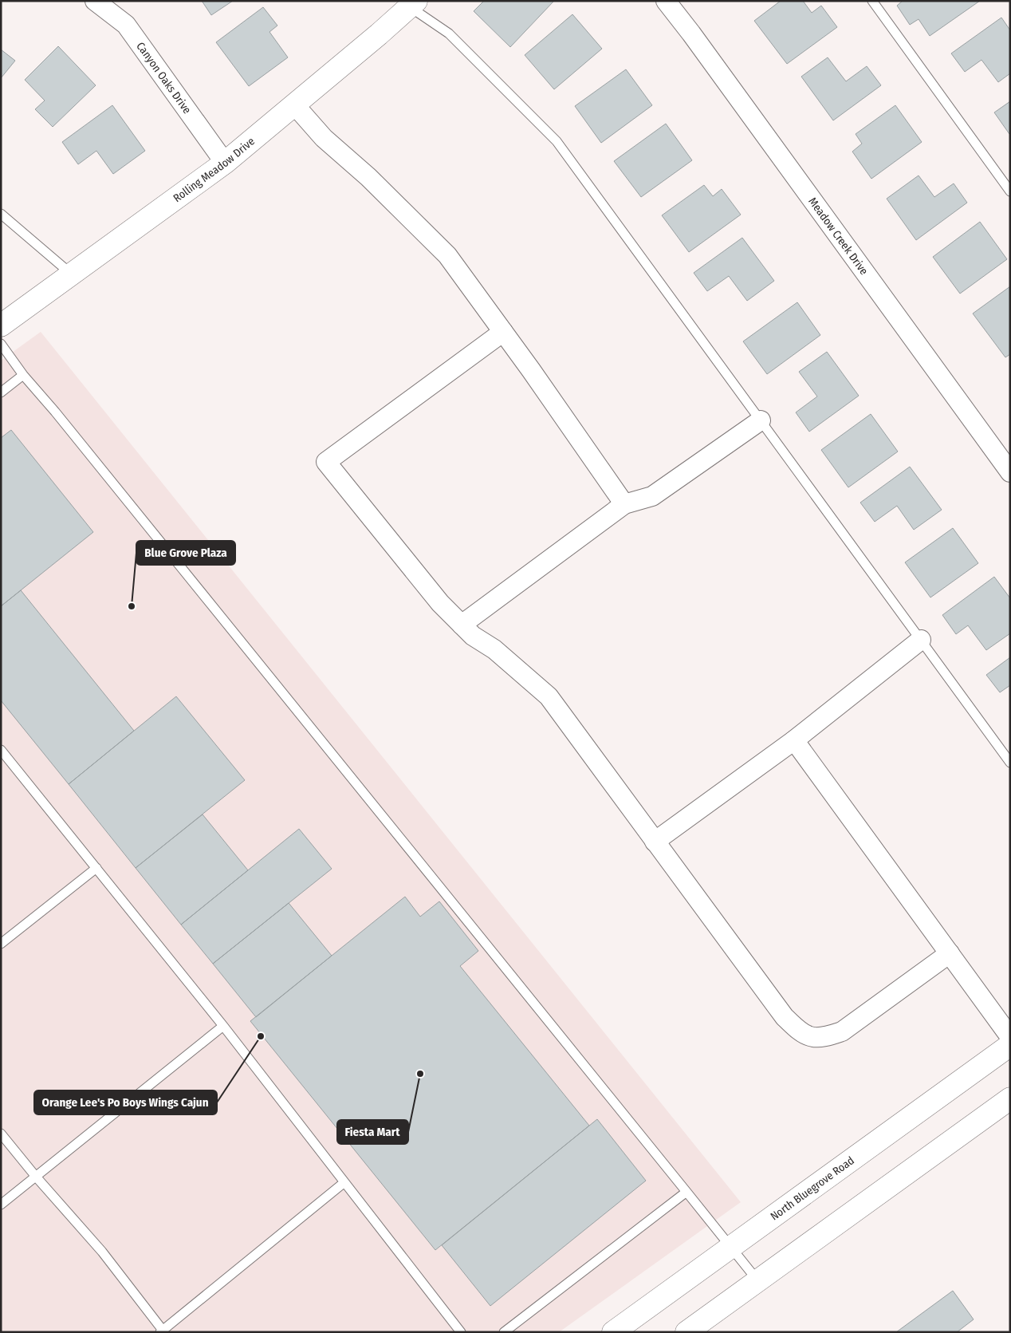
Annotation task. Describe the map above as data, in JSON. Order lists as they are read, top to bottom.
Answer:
{
  "streets": {
    "main road": ["Rolling Meadow Drive", "North Bluegrove Road"],
    "street": ["Canyon Oaks Drive", "Meadow Creek Drive"]
  },
  "crossings": [
    ["Canyon Oaks Drive", "Rolling Meadow Drive"]
  ],
  "places": ["Blue Grove Plaza", "Orange Lee's Po Boys Wings Cajun", "Fiesta Mart"]
}
